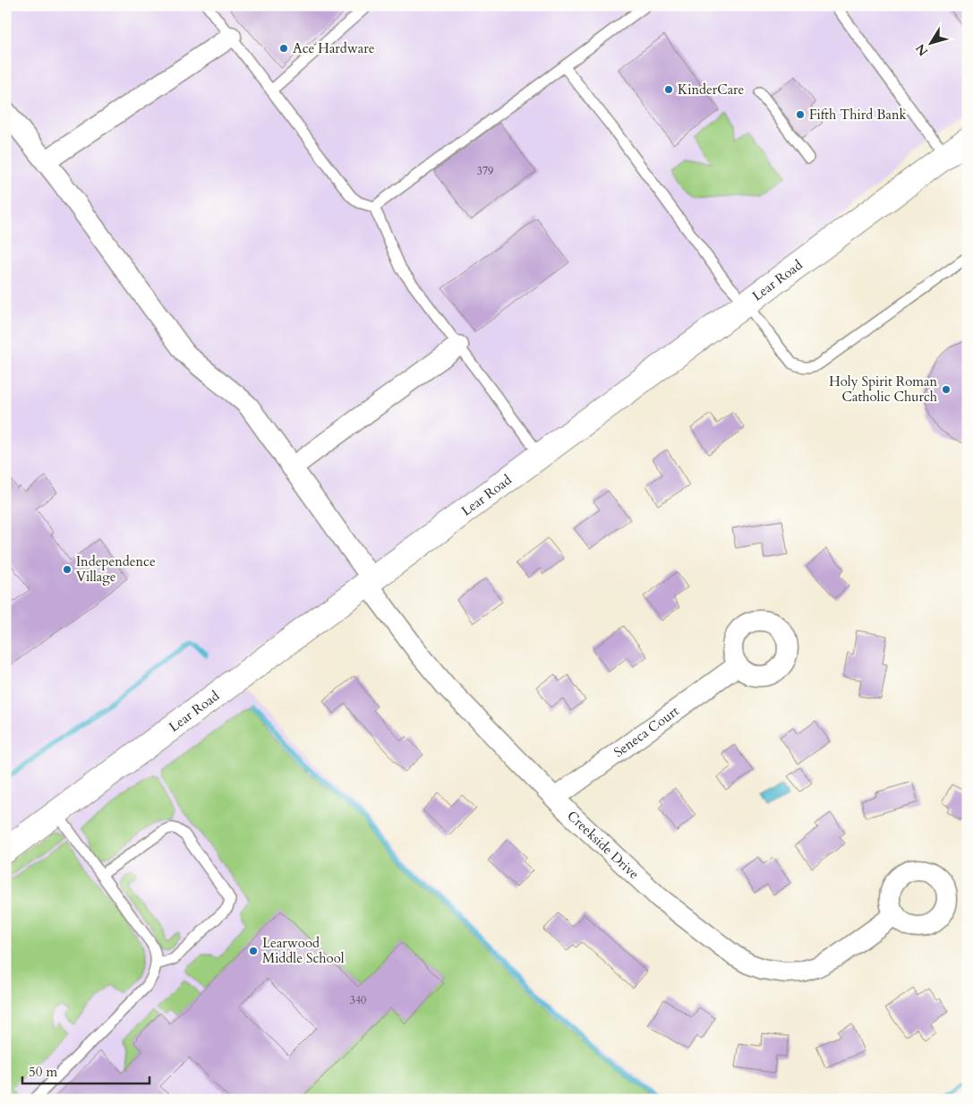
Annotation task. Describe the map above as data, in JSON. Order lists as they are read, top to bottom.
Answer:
{
  "streets": {
    "street": ["Lear Road", "Seneca Court", "Creekside Drive"]
  },
  "crossings": [
    ["Lear Road", "Creekside Drive"],
    ["Seneca Court", "Creekside Drive"]
  ],
  "places": [
    "Ace Hardware",
    "KinderCare",
    "Fifth Third Bank",
    "Holy Spirit Roman Catholic Church",
    "Independence Village",
    "Learwood Middle School"
  ],
  "house_numbers": ["379", "340"],
  "scale_bar": "50 m",
  "north": "bottom left"
}
